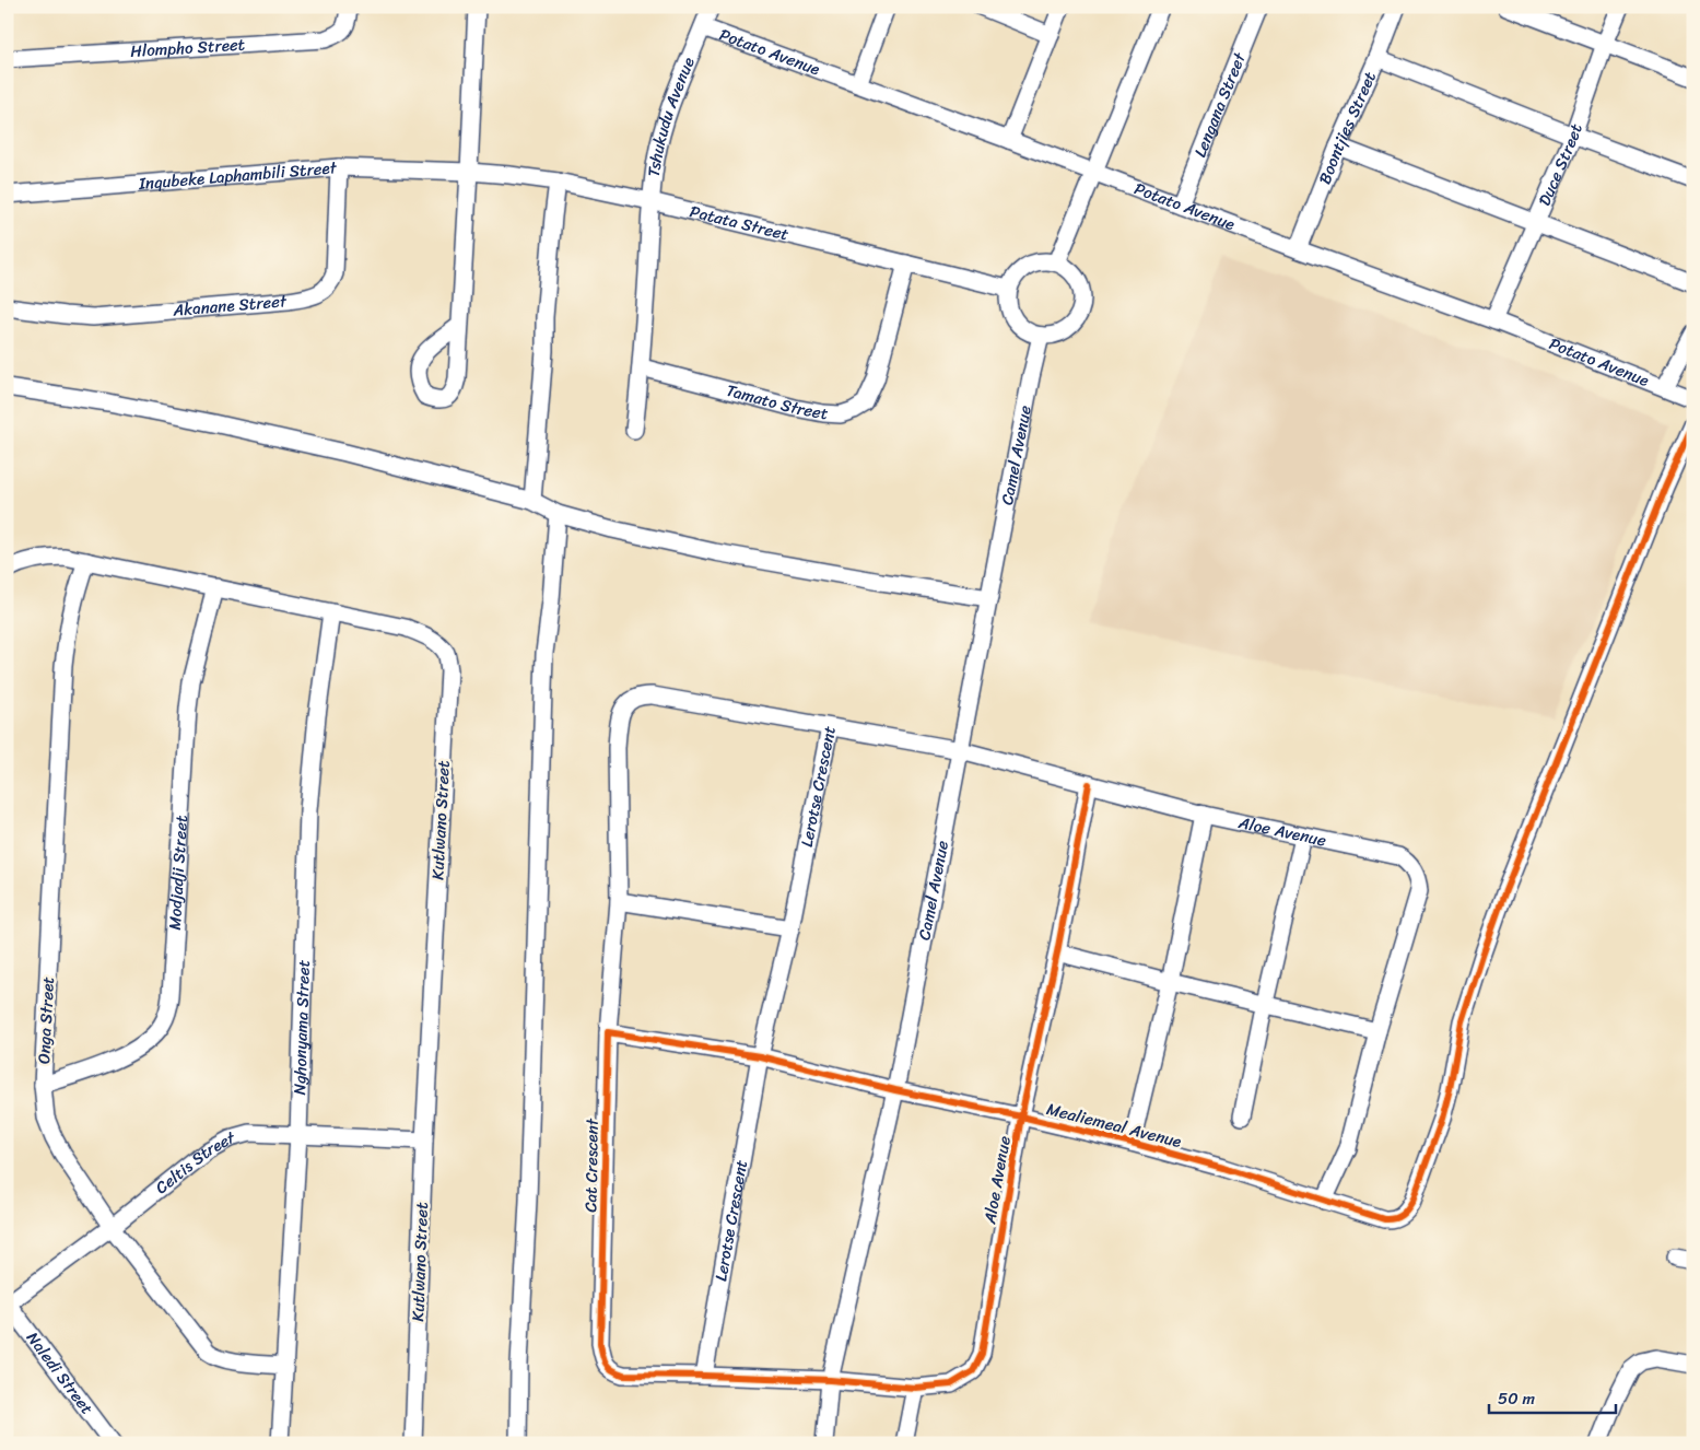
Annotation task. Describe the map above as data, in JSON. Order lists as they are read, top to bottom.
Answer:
{
  "streets": {
    "street": [
      "Hlompho Street",
      "Potato Avenue",
      "Lengana Street",
      "Tshukudu Avenue",
      "Boontjies Street",
      "Duce Street",
      "Inqubeke Laphambili Street",
      "Patata Street",
      "Akanane Street",
      "Tamato Street",
      "Camel Avenue",
      "Lerotse Crescent",
      "Kutlwano Street",
      "Aloe Avenue",
      "Modjadji Street",
      "Onga Street",
      "Nghonyama Street",
      "Mealiemeal Avenue",
      "Celtis Street",
      "Cat Crescent",
      "Naledi Street"
    ]
  },
  "crossings": [
    ["Potato Avenue", "Lengana Street"],
    ["Potato Avenue", "Tshukudu Avenue"],
    ["Potato Avenue", "Boontjies Street"],
    ["Potato Avenue", "Duce Street"],
    ["Tshukudu Avenue", "Patata Street"],
    ["Inqubeke Laphambili Street", "Patata Street"],
    ["Inqubeke Laphambili Street", "Akanane Street"],
    ["Patata Street", "Tamato Street"],
    ["Patata Street", "Camel Avenue"],
    ["Camel Avenue", "Aloe Avenue"],
    ["Camel Avenue", "Mealiemeal Avenue"],
    ["Camel Avenue", "Cat Crescent"],
    ["Lerotse Crescent", "Cat Crescent"],
    ["Kutlwano Street", "Modjadji Street"],
    ["Kutlwano Street", "Onga Street"],
    ["Kutlwano Street", "Nghonyama Street"],
    ["Kutlwano Street", "Celtis Street"],
    ["Aloe Avenue", "Mealiemeal Avenue"],
    ["Aloe Avenue", "Cat Crescent"],
    ["Modjadji Street", "Onga Street"],
    ["Onga Street", "Nghonyama Street"],
    ["Onga Street", "Celtis Street"],
    ["Nghonyama Street", "Celtis Street"],
    ["Celtis Street", "Naledi Street"]
  ],
  "scale_bar": "50 m"
}
